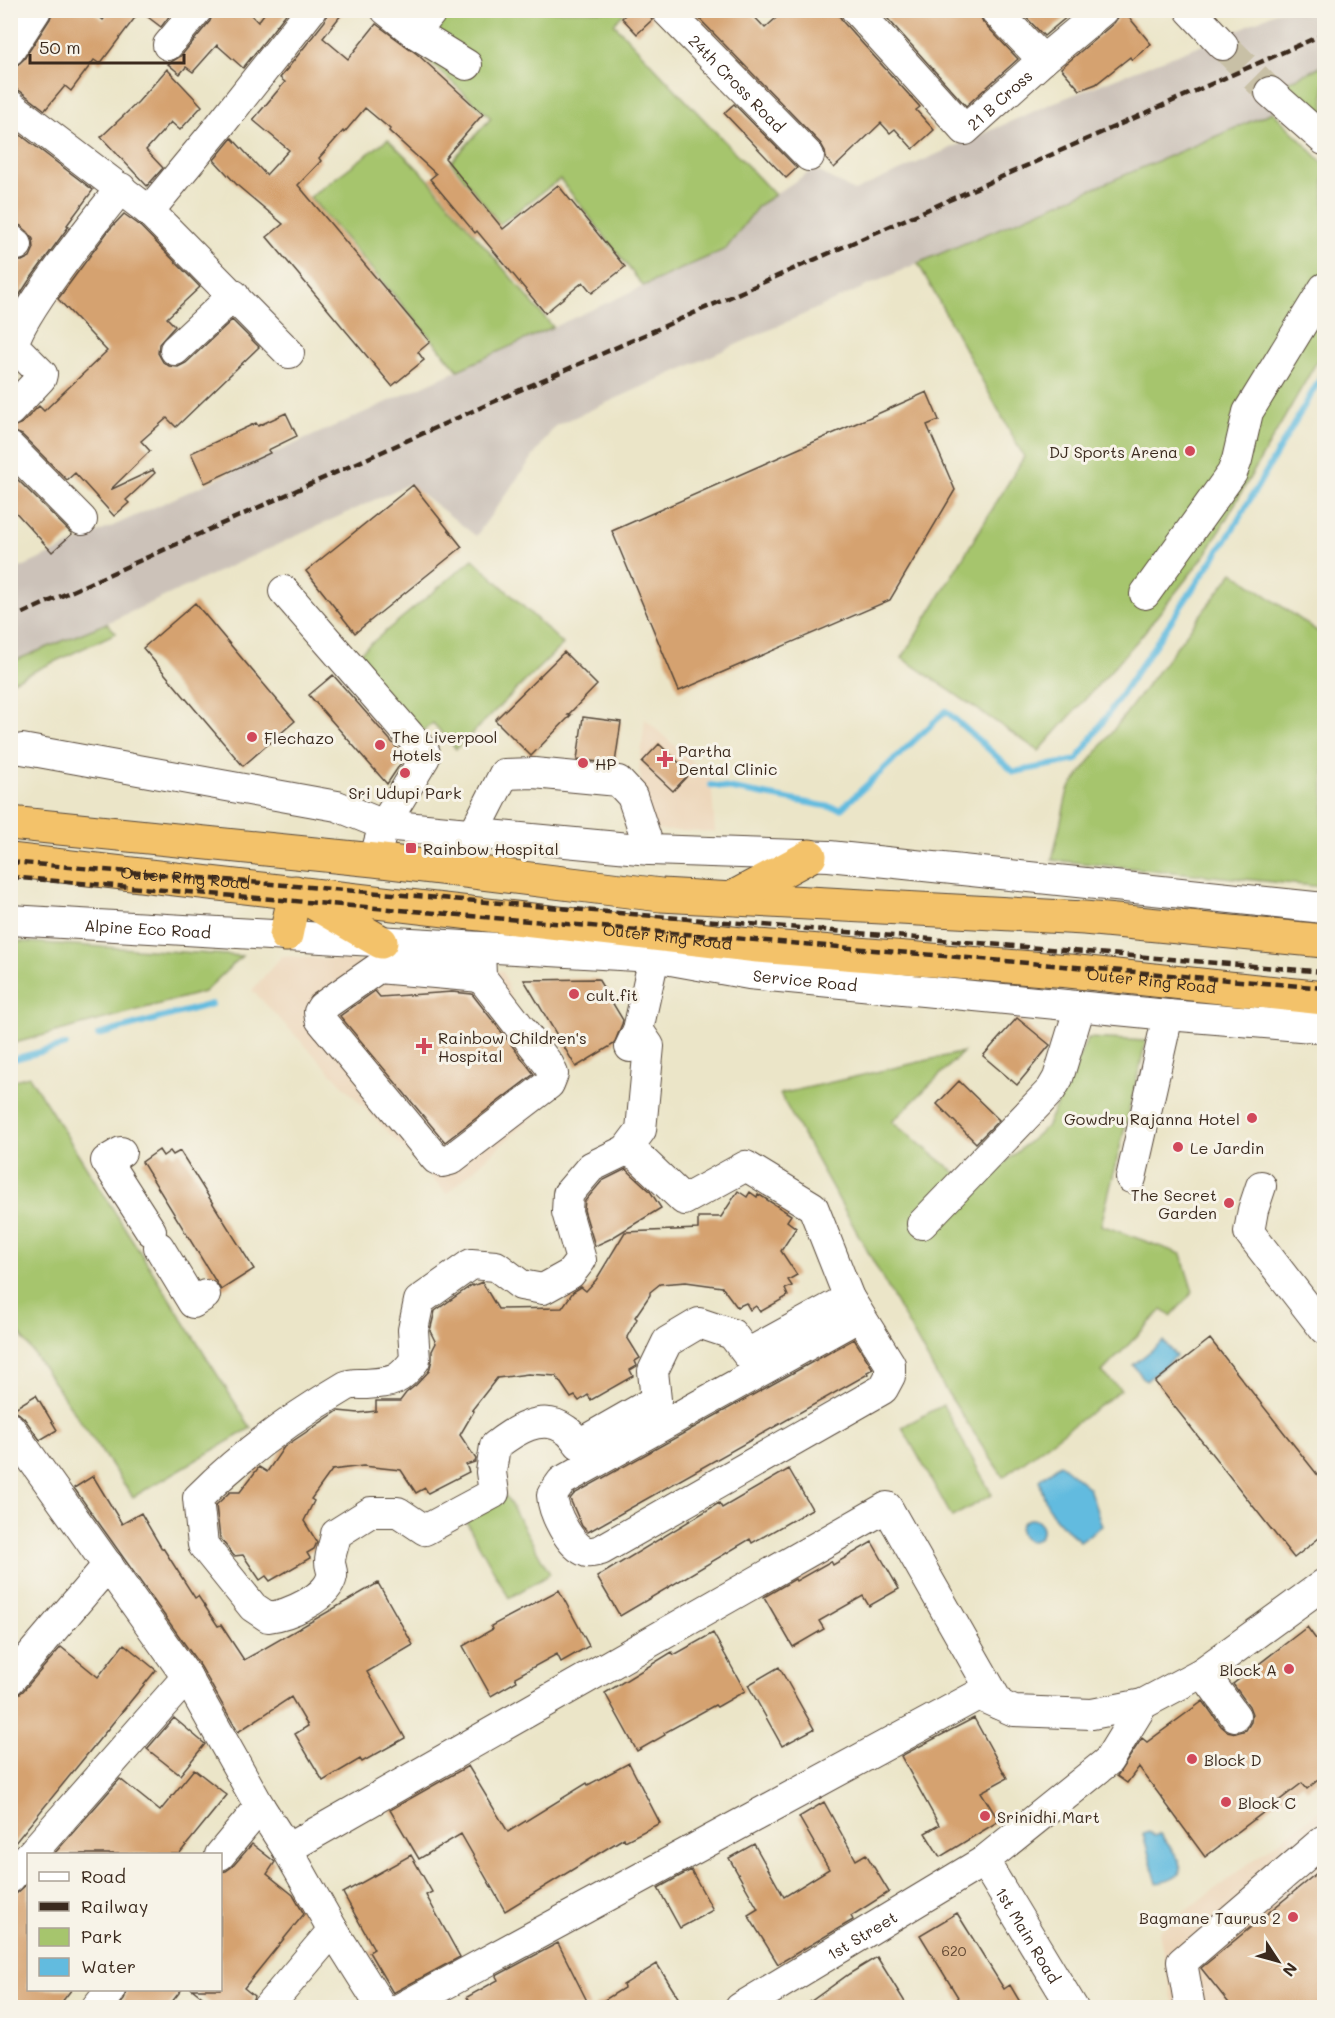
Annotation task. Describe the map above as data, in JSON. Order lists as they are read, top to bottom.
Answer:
{
  "streets": {
    "highway": ["Outer Ring Road"],
    "street": [
      "24th Cross Road",
      "21 B Cross",
      "Alpine Eco Road",
      "Service Road",
      "1st Street",
      "1st Main Road"
    ]
  },
  "crossings": [
    ["Alpine Eco Road", "Service Road"],
    ["1st Street", "1st Main Road"]
  ],
  "places": {
    "other": [
      "DJ Sports Arena",
      "Flechazo",
      "The Liverpool Hotels",
      "HP",
      "Sri Udupi Park",
      "cult.fit",
      "Gowdru Rajanna Hotel",
      "Le Jardin",
      "The Secret Garden",
      "Block A",
      "Block D",
      "Block C",
      "Srinidhi Mart",
      "Bagmane Taurus 2"
    ],
    "health": ["Partha Dental Clinic", "Rainbow Children's Hospital"],
    "transit": ["Rainbow Hospital"]
  },
  "house_numbers": ["620"],
  "legend": [
    "Road",
    "Railway",
    "Park",
    "Water"
  ],
  "scale_bar": "50 m",
  "north": "bottom right"
}
